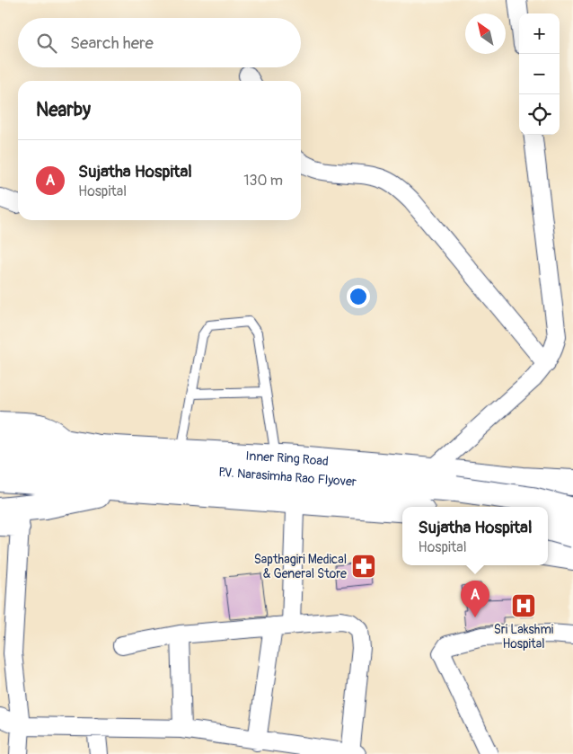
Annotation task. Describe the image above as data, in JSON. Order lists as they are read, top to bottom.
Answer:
{
  "streets": {
    "main road": ["Inner Ring Road", "P.V. Narasimha Rao Flyover"]
  },
  "places": {
    "pharmacy": ["Sapthagiri Medical & General Store"],
    "hospital": ["Sri Lakshmi Hospital"]
  },
  "north": "top left",
  "page": {
    "map_buttons": ["+", "−"],
    "search": "Search here",
    "heading": "Nearby",
    "list": [
      {
        "mark": "A",
        "name": "Sujatha Hospital",
        "note": "Hospital",
        "value": "130 m"
      }
    ],
    "popup": ["Sujatha Hospital", "Hospital"],
    "pins": "A"
  }
}
